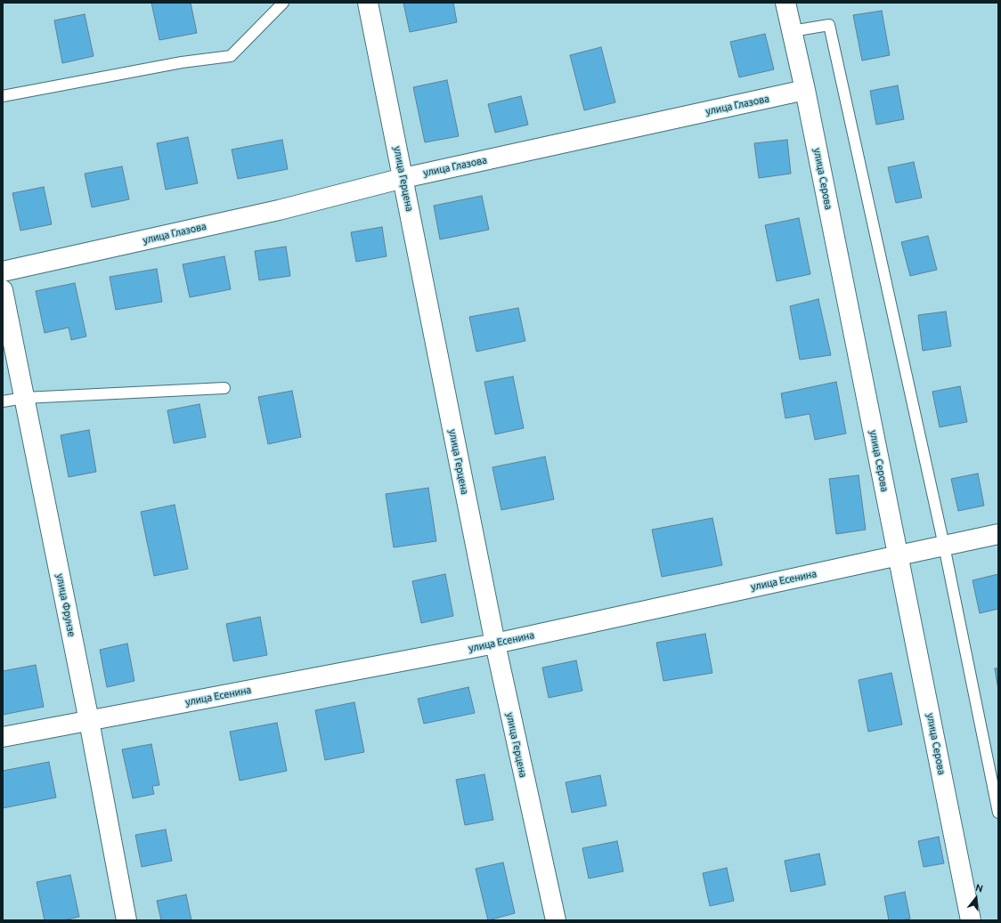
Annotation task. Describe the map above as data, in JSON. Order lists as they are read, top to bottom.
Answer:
{
  "streets": {
    "street": [
      "улица Глазова",
      "улица Герцена",
      "улица Серова",
      "улица Есенина",
      "улица Фрунзе"
    ]
  },
  "crossings": [
    ["улица Глазова", "улица Герцена"],
    ["улица Глазова", "улица Серова"],
    ["улица Герцена", "улица Есенина"],
    ["улица Серова", "улица Есенина"],
    ["улица Есенина", "улица Фрунзе"]
  ],
  "north": "top"
}
